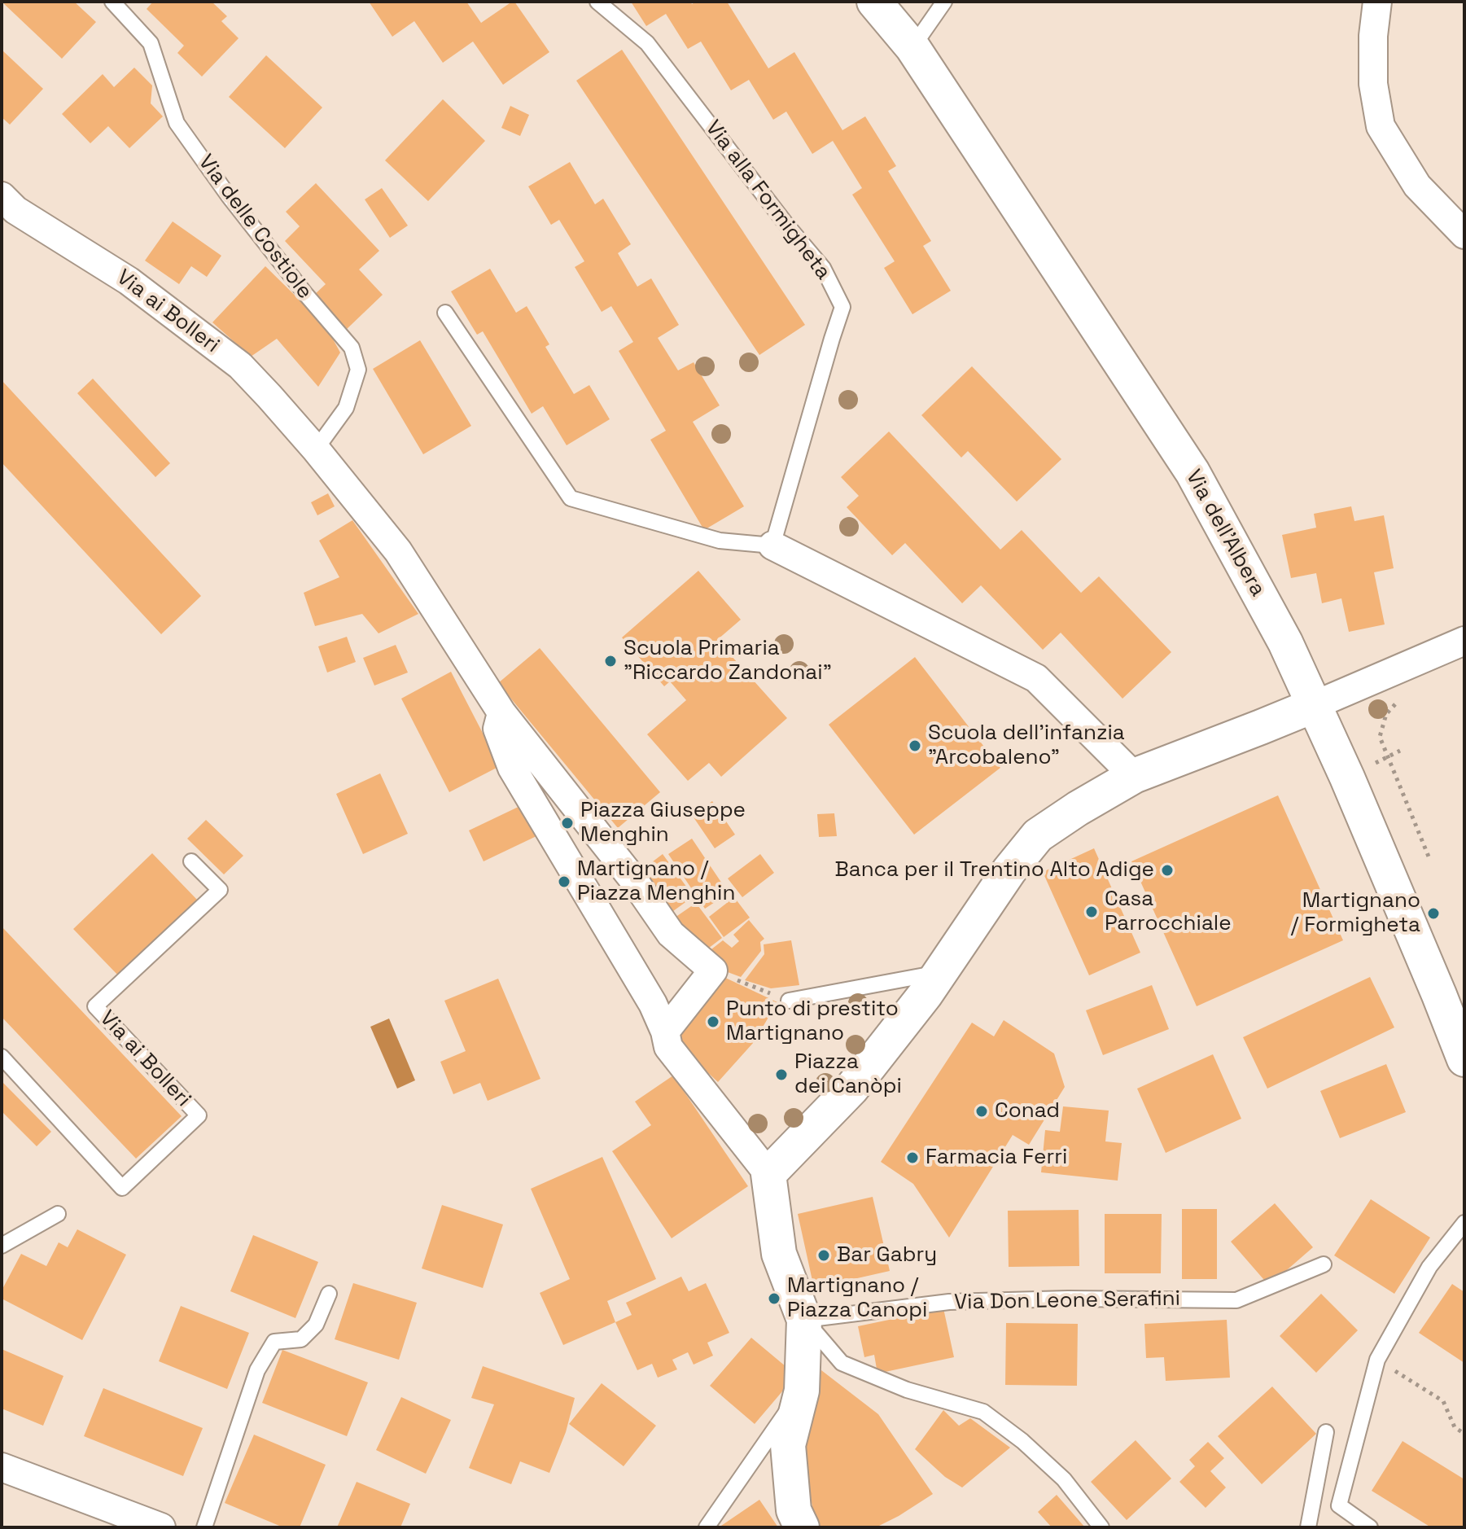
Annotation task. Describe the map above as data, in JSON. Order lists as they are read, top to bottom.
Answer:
{
  "streets": {
    "street": ["Via ai Bolleri", "Via dell'Albera"],
    "lane": ["Via alla Formigheta", "Via delle Costiole", "Via Don Leone Serafini"]
  },
  "crossings": [
    ["Via delle Costiole", "Via ai Bolleri"]
  ],
  "places": [
    "Scuola Primaria \"Riccardo Zandonai\"",
    "Scuola dell'infanzia \"Arcobaleno\"",
    "Piazza Giuseppe Menghin",
    "Banca per il Trentino Alto Adige",
    "Martignano / Piazza Menghin",
    "Casa Parrocchiale",
    "Martignano / Formigheta",
    "Punto di prestito Martignano",
    "Piazza dei Canòpi",
    "Conad",
    "Farmacia Ferri",
    "Bar Gabry",
    "Martignano / Piazza Canopi"
  ]
}
